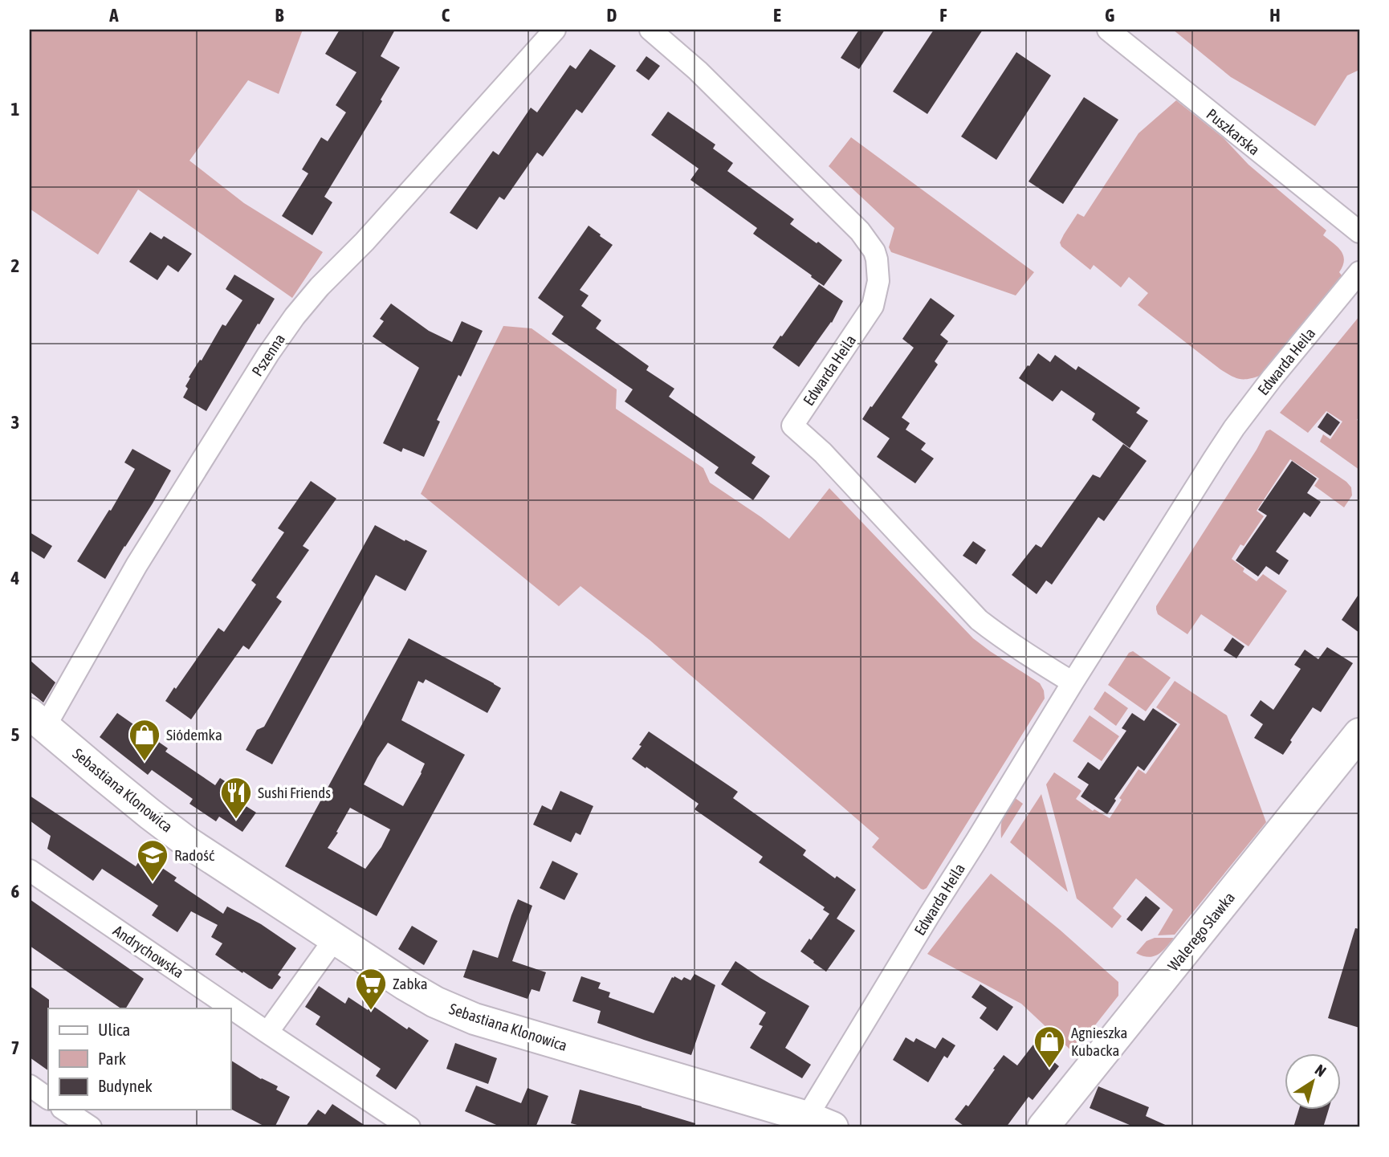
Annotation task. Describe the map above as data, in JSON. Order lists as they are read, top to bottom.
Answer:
{
  "streets": {
    "street": [
      "Puszkarska",
      "Pszenna",
      "Edwarda Heila",
      "Sebastiana Klonowica",
      "Walerego Sławka",
      "Andrychowska"
    ]
  },
  "crossings": [
    ["Pszenna", "Sebastiana Klonowica"],
    ["Edwarda Heila", "Sebastiana Klonowica"]
  ],
  "places": {
    "shop": ["Siódemka", "Agnieszka Kubacka"],
    "restaurant": ["Sushi Friends"],
    "school or university": ["Radość"],
    "supermarket": ["Zabka"]
  },
  "legend": ["Ulica", "Park", "Budynek"],
  "north": "top right",
  "grid": {
    "columns": [
      "A",
      "B",
      "C",
      "D",
      "E",
      "F",
      "G",
      "H"
    ],
    "rows": [
      "1",
      "2",
      "3",
      "4",
      "5",
      "6",
      "7"
    ]
  }
}
